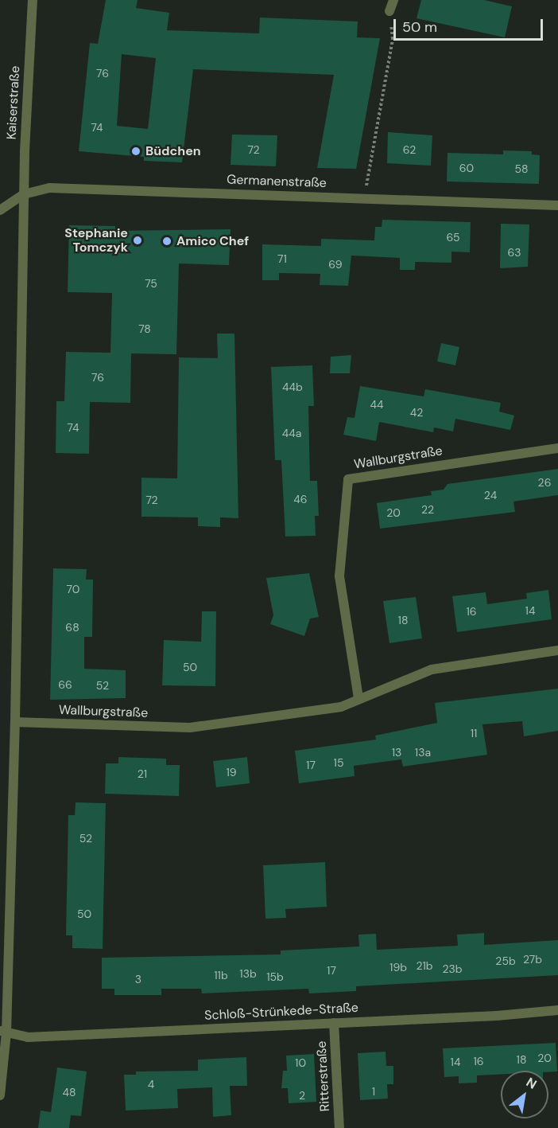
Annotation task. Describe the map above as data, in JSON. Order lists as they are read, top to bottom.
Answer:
{
  "streets": {
    "street": [
      "Kaiserstraße",
      "Germanenstraße",
      "Wallburgstraße",
      "Schloß-Strünkede-Straße",
      "Ritterstraße"
    ]
  },
  "crossings": [
    ["Kaiserstraße", "Germanenstraße"],
    ["Kaiserstraße", "Wallburgstraße"],
    ["Kaiserstraße", "Schloß-Strünkede-Straße"],
    ["Schloß-Strünkede-Straße", "Ritterstraße"]
  ],
  "places": ["Büdchen", "Stephanie Tomczyk", "Amico Chef"],
  "house_numbers": [
    "76",
    "74",
    "72",
    "62",
    "60",
    "58",
    "65",
    "63",
    "71",
    "69",
    "75",
    "78",
    "76",
    "44b",
    "44",
    "42",
    "74",
    "44a",
    "26",
    "24",
    "46",
    "72",
    "22",
    "20",
    "70",
    "14",
    "16",
    "18",
    "68",
    "50",
    "66",
    "52",
    "11",
    "13",
    "13a",
    "15",
    "17",
    "19",
    "21",
    "52",
    "50",
    "27b",
    "25b",
    "21b",
    "19b",
    "23b",
    "17",
    "13b",
    "11b",
    "15b",
    "3",
    "20",
    "18",
    "16",
    "14",
    "10",
    "4",
    "1",
    "48",
    "2"
  ],
  "scale_bar": "50 m",
  "north": "top right"
}
